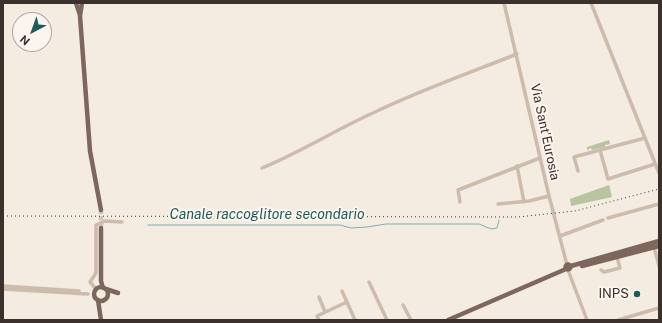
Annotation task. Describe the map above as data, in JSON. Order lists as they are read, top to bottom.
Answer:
{
  "streets": {
    "street": ["Via Sant'Eurosia"]
  },
  "water": ["Canale raccoglitore secondario"],
  "places": ["INPS"],
  "north": "bottom left"
}
